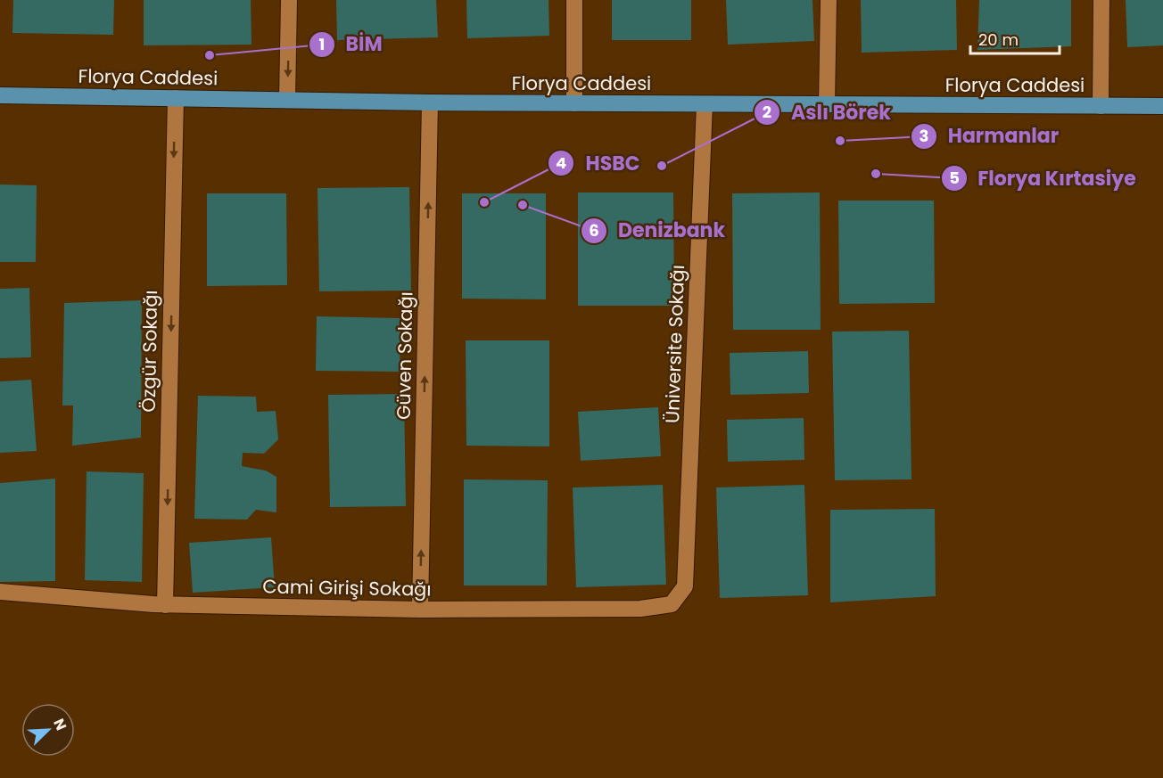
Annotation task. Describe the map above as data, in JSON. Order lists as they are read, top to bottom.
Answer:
{
  "streets": {
    "main road": ["Florya Caddesi"],
    "street": [
      "Üniversite Sokağı",
      "Özgür Sokağı",
      "Güven Sokağı",
      "Cami Girişi Sokağı"
    ]
  },
  "crossings": [
    ["Florya Caddesi", "Üniversite Sokağı"],
    ["Florya Caddesi", "Özgür Sokağı"],
    ["Florya Caddesi", "Güven Sokağı"],
    ["Üniversite Sokağı", "Cami Girişi Sokağı"],
    ["Özgür Sokağı", "Cami Girişi Sokağı"],
    ["Güven Sokağı", "Cami Girişi Sokağı"]
  ],
  "one_way": ["Özgür Sokağı", "Güven Sokağı"],
  "places": [
    "BİM",
    "Harmanlar",
    "Aslı Börek",
    "Florya Kırtasiye",
    "HSBC",
    "Denizbank"
  ],
  "scale_bar": "20 m",
  "north": "top right"
}
